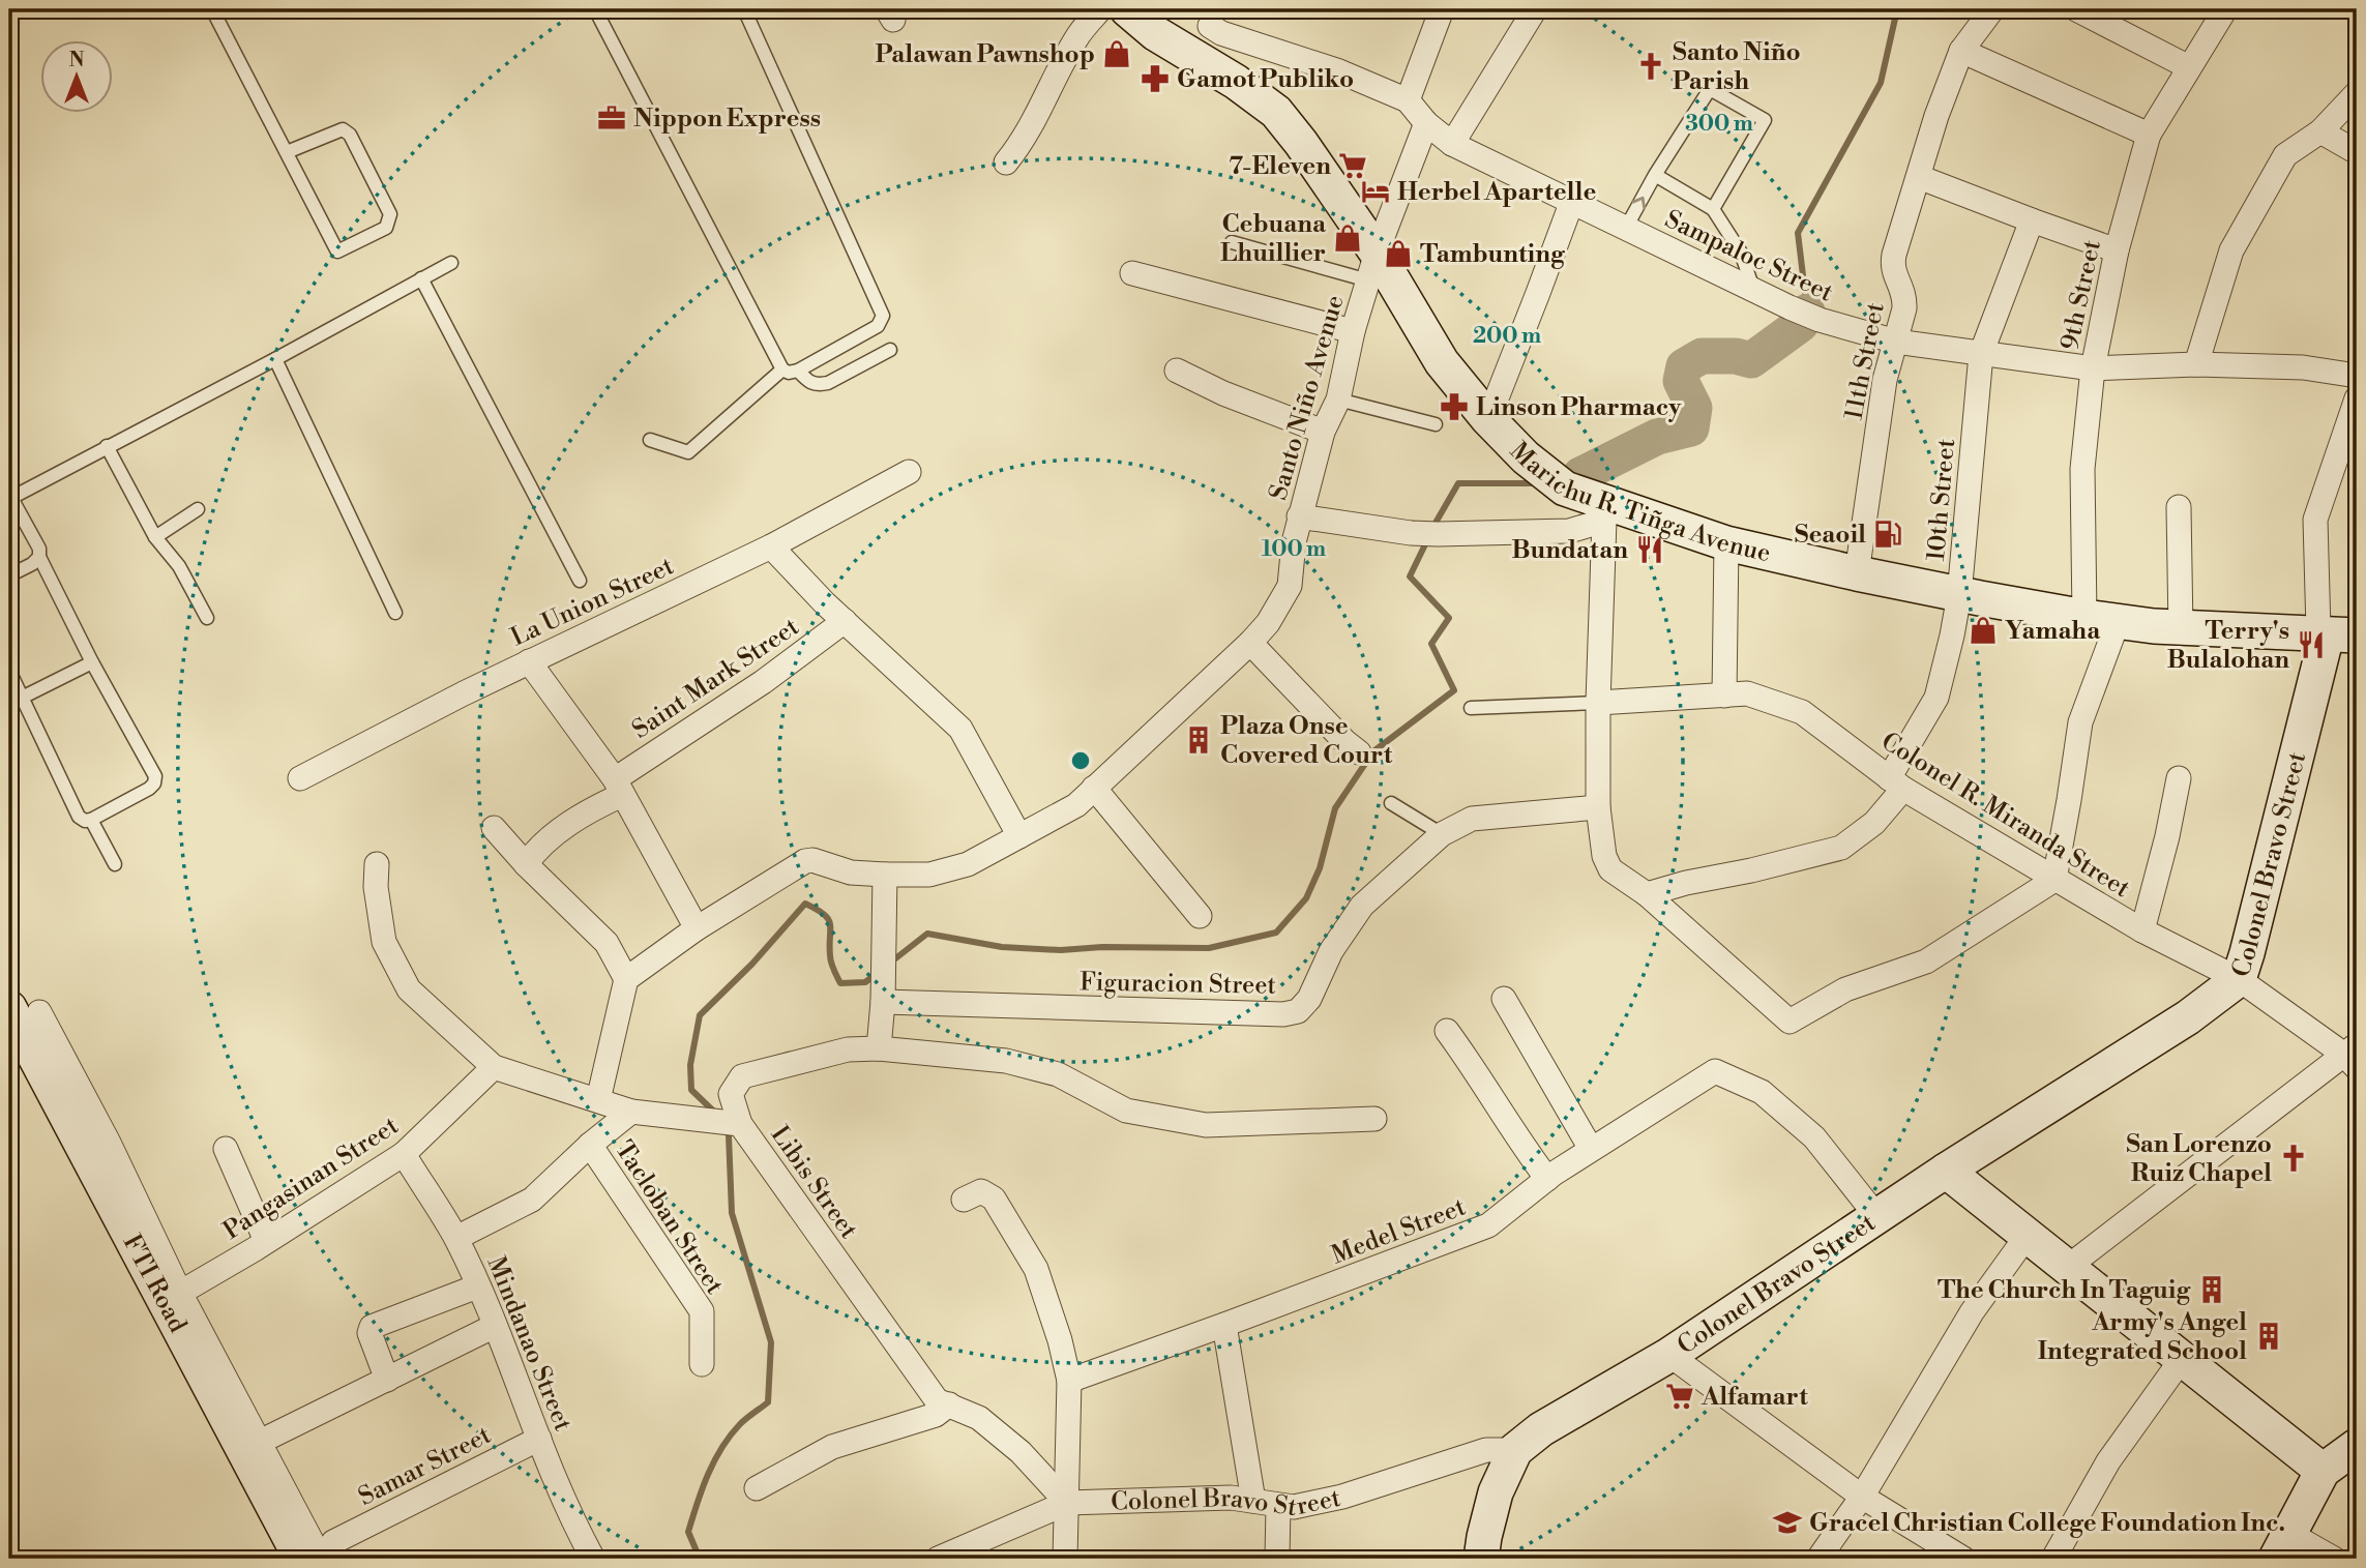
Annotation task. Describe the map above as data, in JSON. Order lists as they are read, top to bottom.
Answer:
{
  "streets": {
    "main road": ["Marichu R. Tiñga Avenue", "Colonel Bravo Street", "FTI Road"],
    "street": [
      "Sampaloc Street",
      "9th Street",
      "11th Street",
      "Santo Niño Avenue",
      "10th Street",
      "La Union Street",
      "Saint Mark Street",
      "Colonel R. Miranda Street",
      "Figuracion Street",
      "Pangasinan Street",
      "Libis Street",
      "Tacloban Street",
      "Medel Street",
      "Mindanao Street",
      "Samar Street"
    ]
  },
  "crossings": [
    ["Sampaloc Street", "9th Street"],
    ["Sampaloc Street", "11th Street"],
    ["Sampaloc Street", "Santo Niño Avenue"],
    ["Sampaloc Street", "10th Street"],
    ["9th Street", "Marichu R. Tiñga Avenue"],
    ["11th Street", "Marichu R. Tiñga Avenue"],
    ["Santo Niño Avenue", "Marichu R. Tiñga Avenue"],
    ["Marichu R. Tiñga Avenue", "10th Street"],
    ["Marichu R. Tiñga Avenue", "Colonel Bravo Street"],
    ["10th Street", "Colonel R. Miranda Street"],
    ["Colonel R. Miranda Street", "Colonel Bravo Street"],
    ["Colonel Bravo Street", "Libis Street"],
    ["Colonel Bravo Street", "Medel Street"],
    ["Pangasinan Street", "Libis Street"],
    ["Pangasinan Street", "Mindanao Street"],
    ["Mindanao Street", "Samar Street"]
  ],
  "places": {
    "shop": [
      "Palawan Pawnshop",
      "Cebuana Lhuillier",
      "Tambunting",
      "Yamaha"
    ],
    "church": ["Santo Niño Parish", "San Lorenzo Ruiz Chapel"],
    "pharmacy": ["Gamot Publiko", "Linson Pharmacy"],
    "office": ["Nippon Express"],
    "supermarket": ["7-Eleven", "Alfamart"],
    "hotel": ["Herbel Apartelle"],
    "fuel station": ["Seaoil"],
    "restaurant": ["Bundatan", "Terry's Bulalohan"],
    "building": ["Plaza Onse Covered Court", "The Church In Taguig", "Army's Angel Integrated School"],
    "school or university": ["Gracel Christian College Foundation Inc."]
  },
  "north": "top",
  "rings": ["300 m", "200 m", "100 m"]
}
